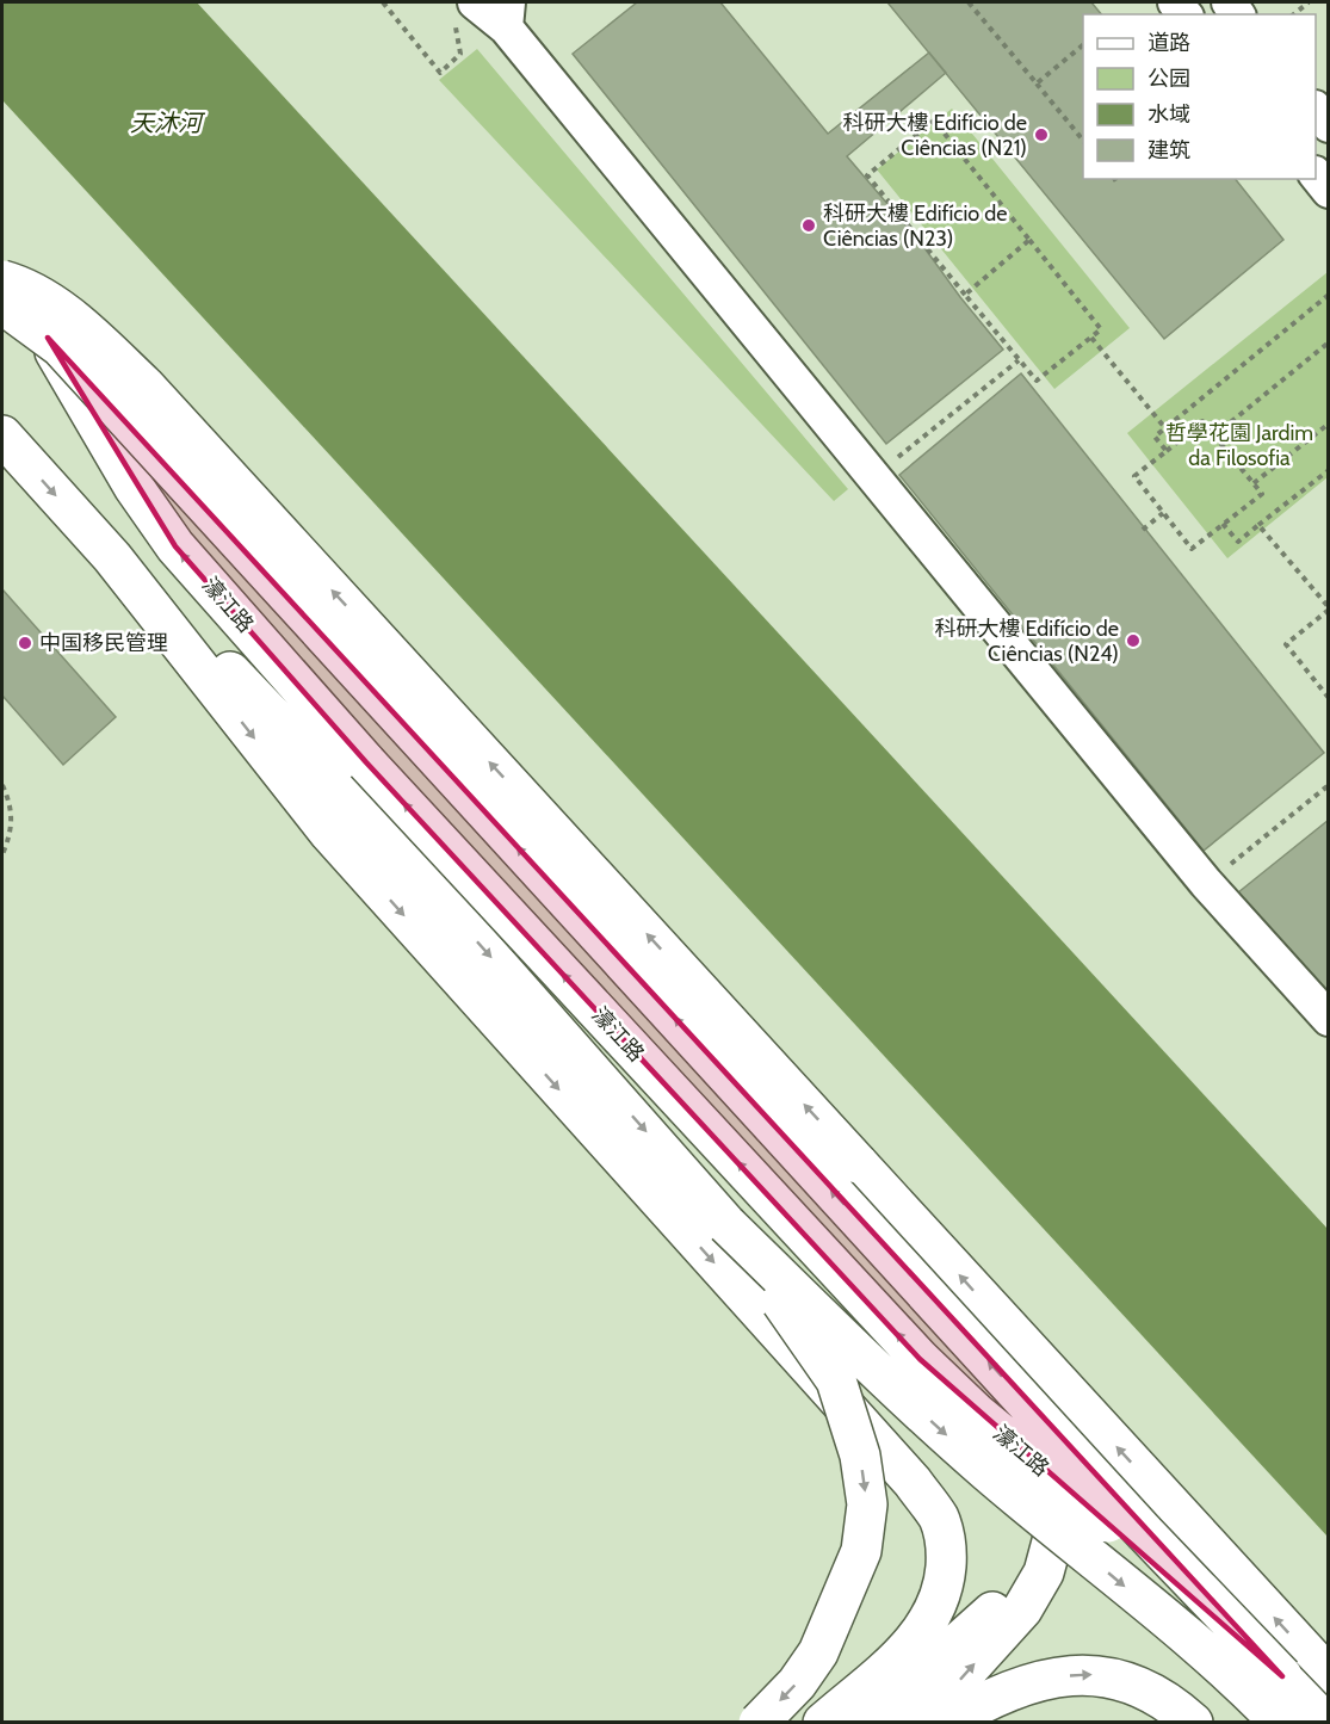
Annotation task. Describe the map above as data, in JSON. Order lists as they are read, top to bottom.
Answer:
{
  "streets": {
    "main road": ["濠江路"]
  },
  "water": ["天沐河"],
  "parks": ["哲學花園 Jardim da Filosofia"],
  "places": [
    "科研大樓 Edifício de Ciências (N21)",
    "科研大樓 Edifício de Ciências (N23)",
    "科研大樓 Edifício de Ciências (N24)",
    "中国移民管理"
  ],
  "legend": [
    "道路",
    "公园",
    "水域",
    "建筑"
  ]
}
